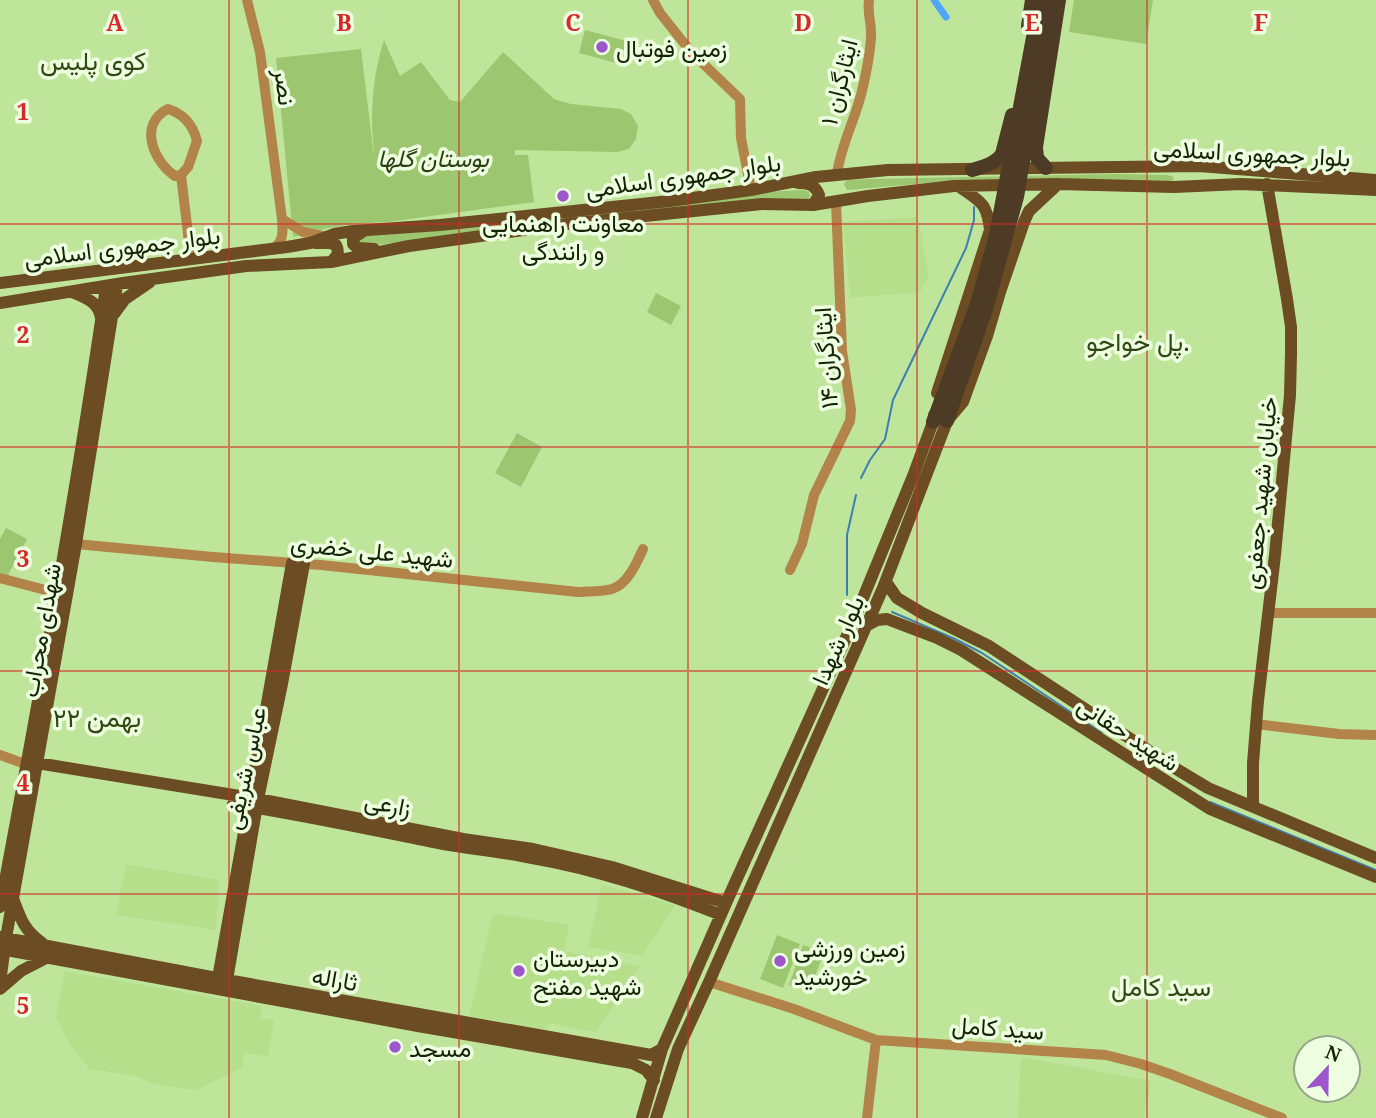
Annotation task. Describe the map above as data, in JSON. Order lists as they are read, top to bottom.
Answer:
{
  "streets": {
    "main road": [
      "بلوار جمهوری اسلامی",
      "خیابان شهید جعفری",
      "شهدای محراب",
      "بلوار شهدا",
      "شهید حقانی",
      "عباس شریفی",
      "زارعی",
      "ثاراله"
    ],
    "street": [
      "ایثارگران ۱",
      "نصر",
      "ایثارگران ۱۴",
      "شهید علی خضری",
      "سید کامل"
    ]
  },
  "crossings": [
    ["ایثارگران ۱", "بلوار جمهوری اسلامی"],
    ["بلوار جمهوری اسلامی", "ایثارگران ۱۴"],
    ["بلوار جمهوری اسلامی", "خیابان شهید جعفری"],
    ["بلوار جمهوری اسلامی", "شهدای محراب"],
    ["بلوار جمهوری اسلامی", "بلوار شهدا"],
    ["خیابان شهید جعفری", "شهید حقانی"],
    ["شهید علی خضری", "شهدای محراب"],
    ["شهید علی خضری", "عباس شریفی"],
    ["شهدای محراب", "زارعی"],
    ["شهدای محراب", "ثاراله"],
    ["بلوار شهدا", "شهید حقانی"],
    ["بلوار شهدا", "زارعی"],
    ["بلوار شهدا", "ثاراله"],
    ["بلوار شهدا", "سید کامل"],
    ["عباس شریفی", "زارعی"],
    ["عباس شریفی", "ثاراله"]
  ],
  "districts": [
    "کوی پلیس",
    "پل خواجو.",
    "۲۲ بهمن",
    "سید کامل"
  ],
  "parks": ["بوستان گلها"],
  "places": [
    "زمین فوتبال",
    "معاونت راهنمایی و رانندگی",
    "زمین ورزشی خورشید",
    "دبیرستان شهید مفتح",
    "مسجد"
  ],
  "north": "top",
  "grid": {
    "columns": [
      "A",
      "B",
      "C",
      "D",
      "E",
      "F"
    ],
    "rows": [
      "1",
      "2",
      "3",
      "4",
      "5"
    ]
  }
}
